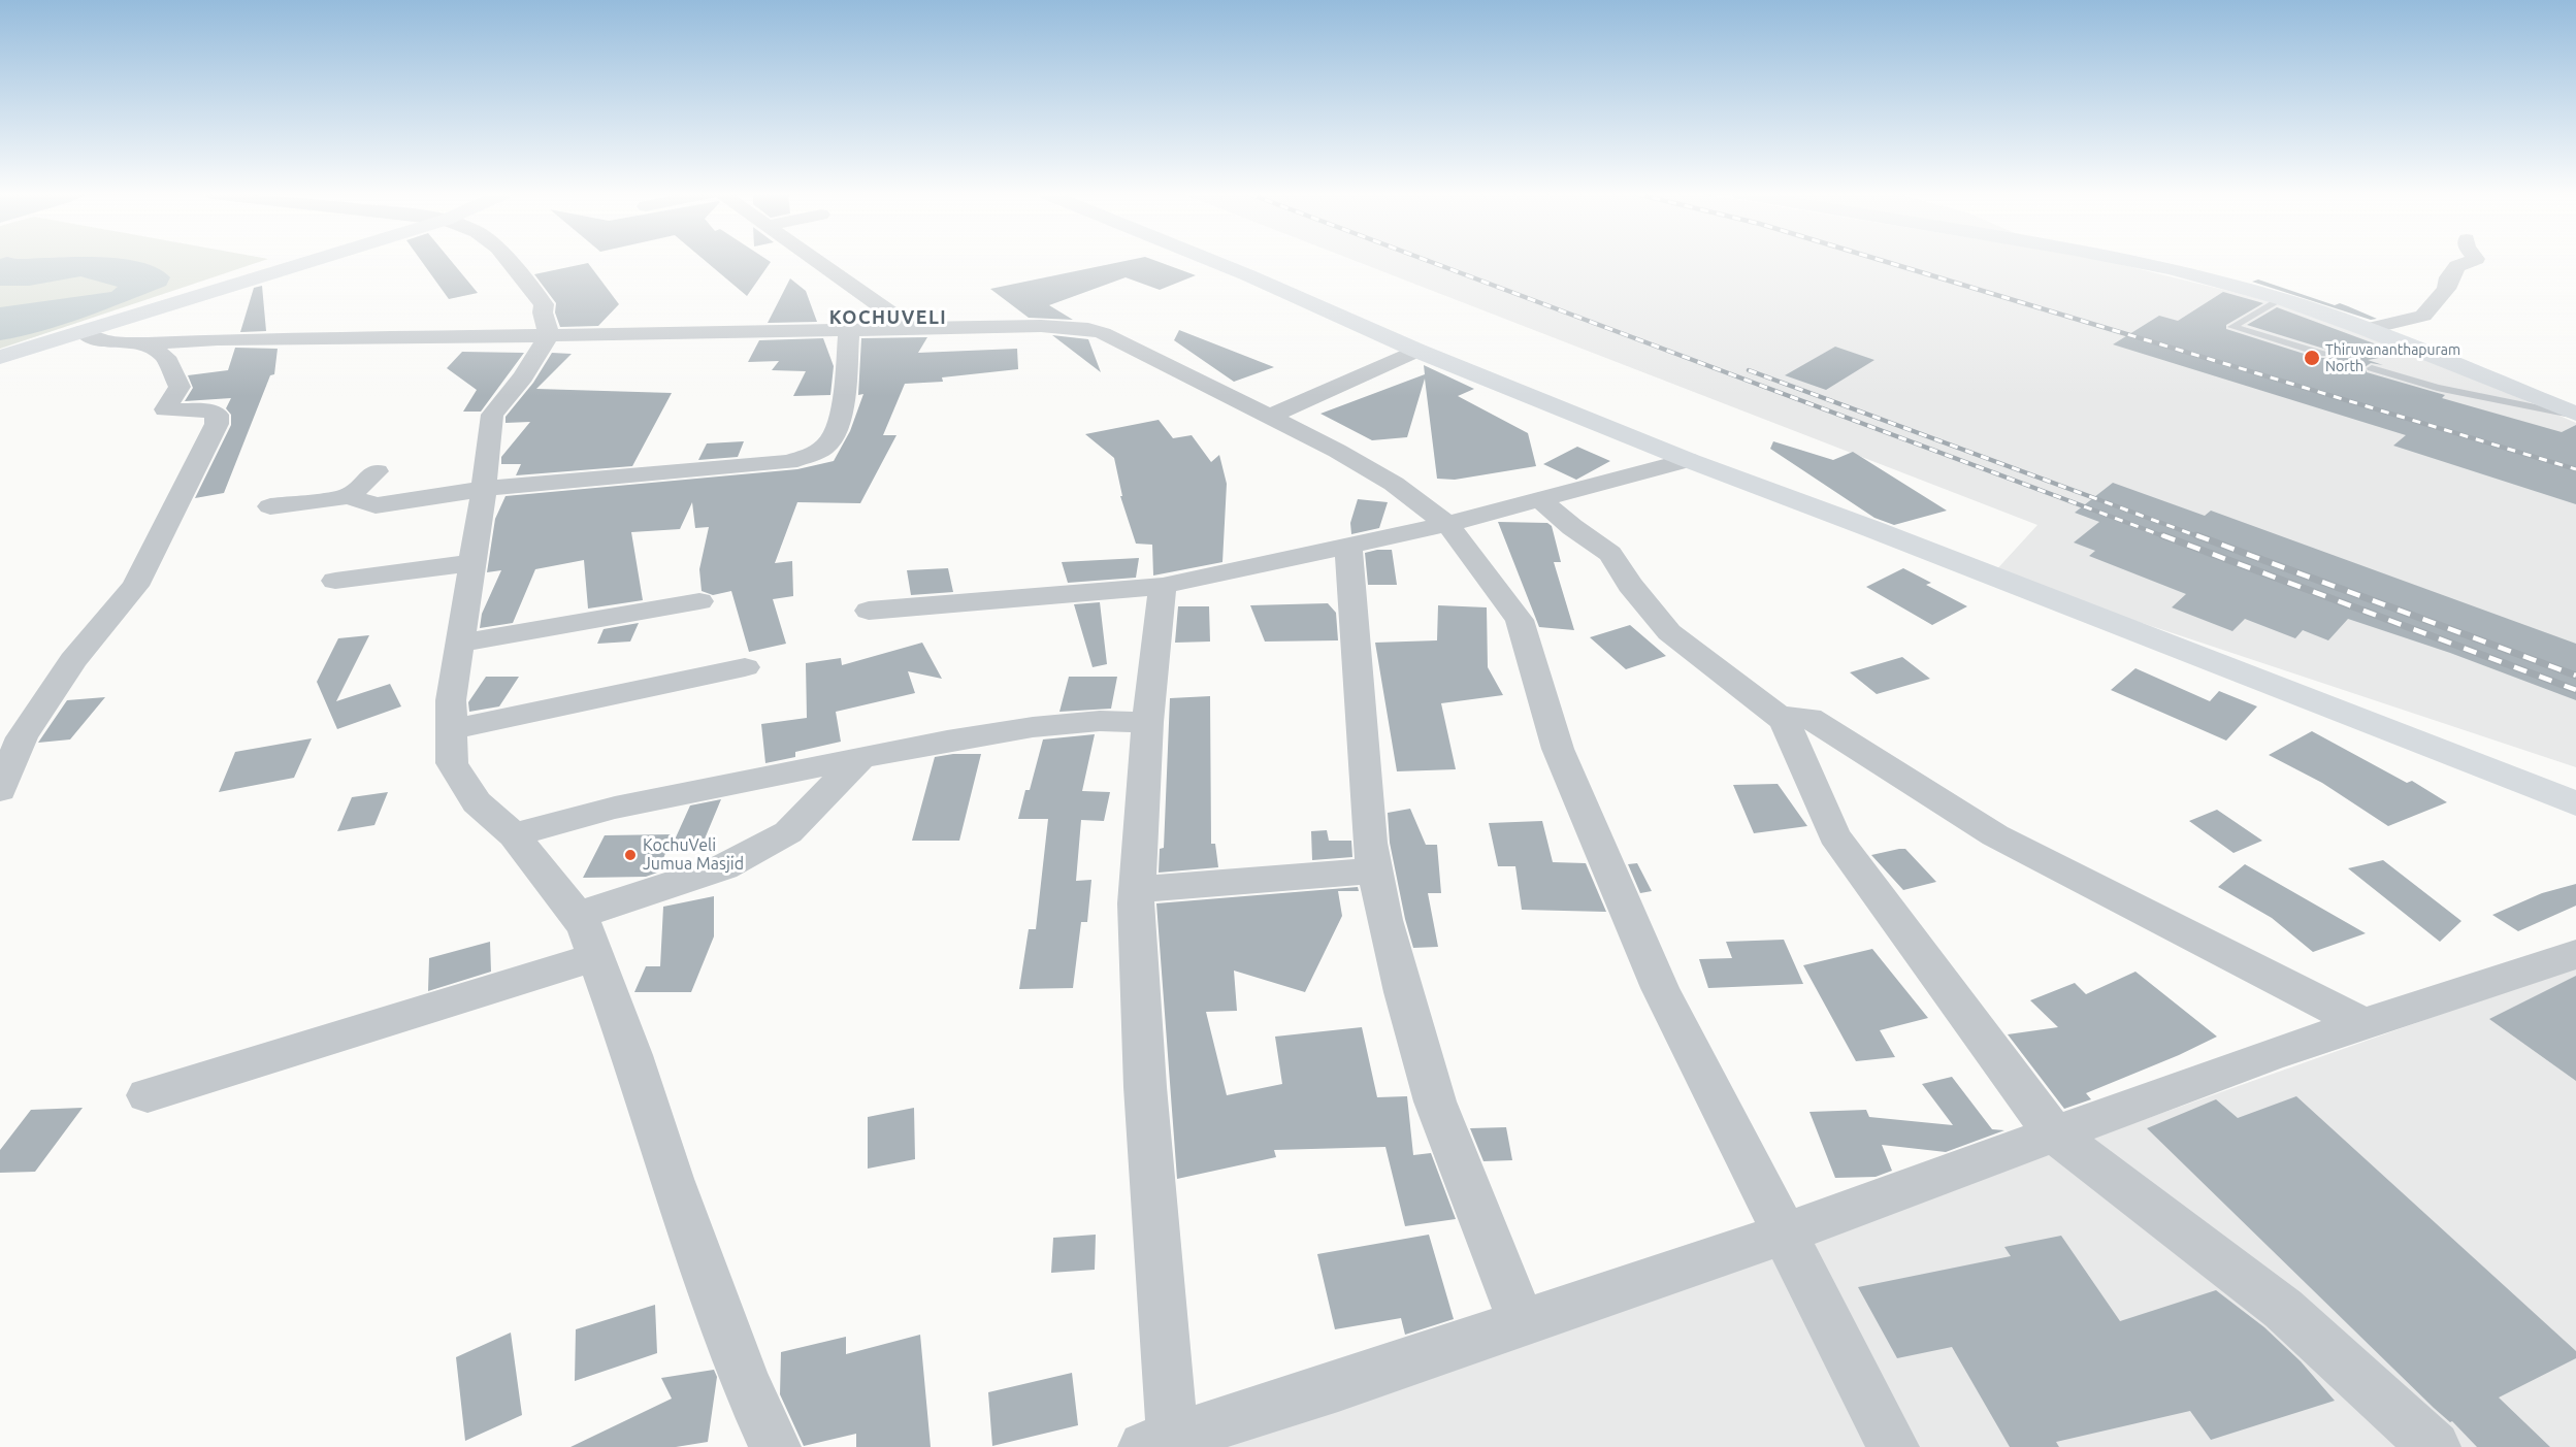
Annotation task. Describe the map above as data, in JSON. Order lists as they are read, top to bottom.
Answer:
{
  "districts": ["KOCHUVELI"],
  "places": ["Thiruvananthapuram North", "KochuVeli Jumua Masjid"]
}
